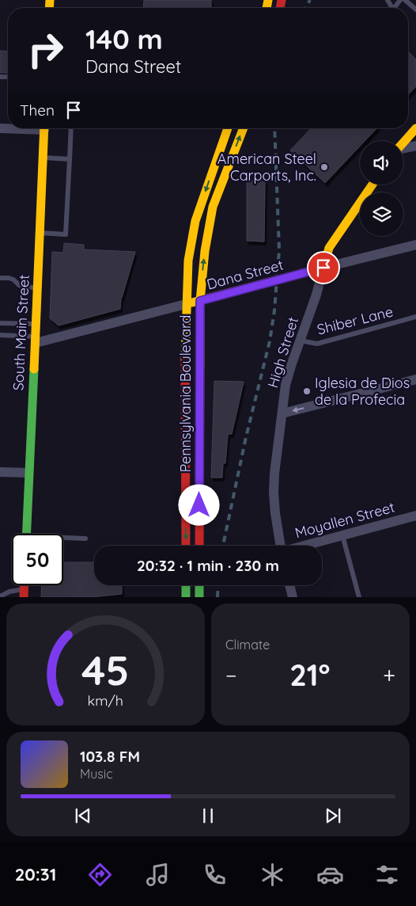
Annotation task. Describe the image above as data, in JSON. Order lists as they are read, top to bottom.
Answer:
{
  "streets": {
    "main road": [
      "Dana Street",
      "South Main Street",
      "High Street",
      "Pennsylvania Boulevard"
    ],
    "street": ["Moyallen Street"],
    "lane": ["Shiber Lane"]
  },
  "crossings": [
    ["Dana Street", "South Main Street"],
    ["Dana Street", "High Street"],
    ["Dana Street", "Pennsylvania Boulevard"],
    ["Shiber Lane", "High Street"]
  ],
  "places": ["American Steel Carports, Inc.", "Iglesia de Dios de la Profecia"],
  "page": {
    "turn": ["140 m", "Dana Street"],
    "then": "Then",
    "limit": "50",
    "trip": "20:32 · 1 min · 230 m",
    "tile": "Climate",
    "heat": ["−", "21°", "+"],
    "song": ["103.8 FM", "Music"],
    "tabs": "20:31",
    "gauge": ["45", "km/h"]
  }
}
